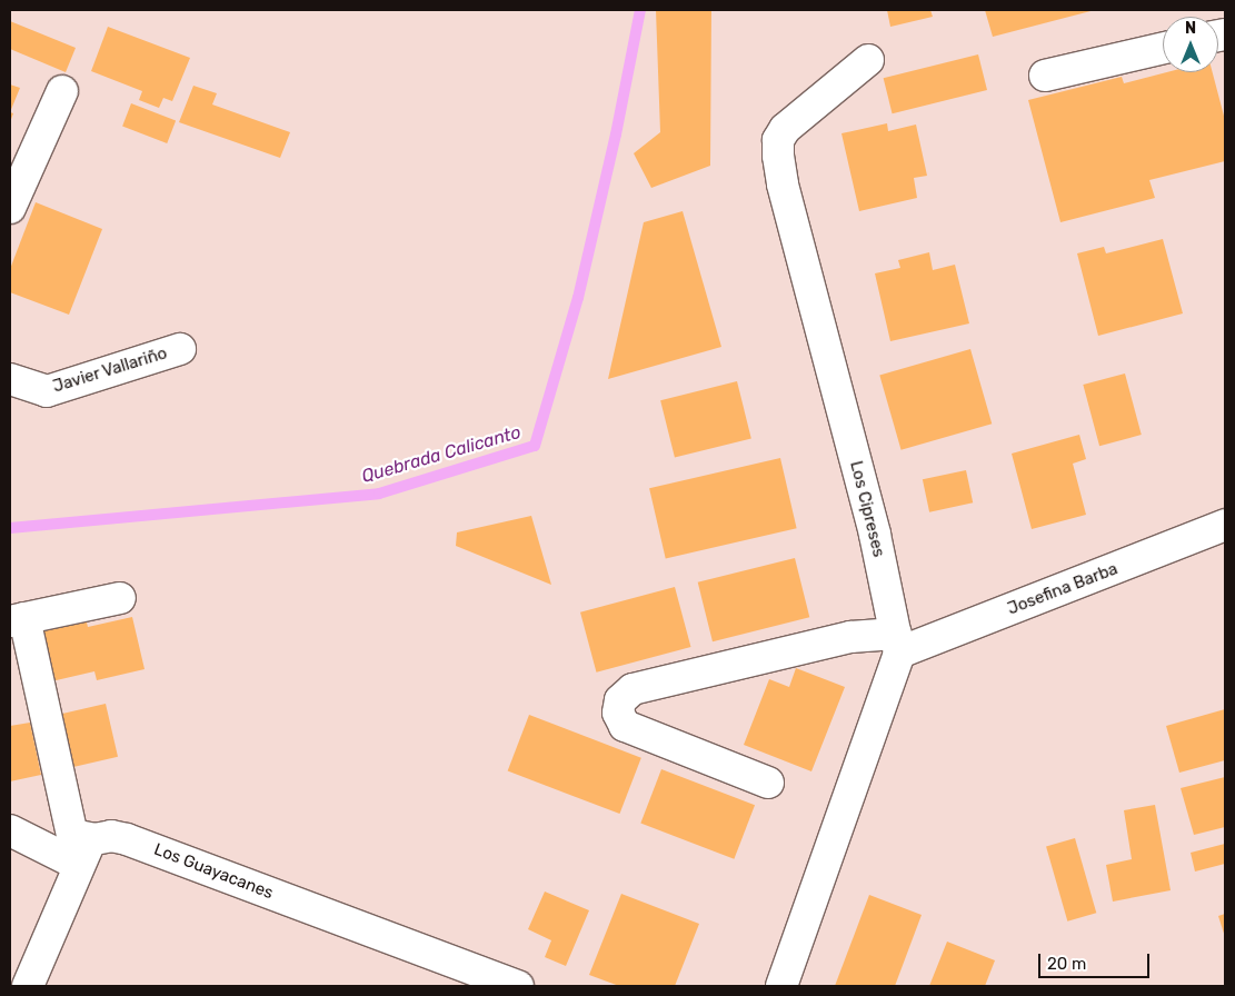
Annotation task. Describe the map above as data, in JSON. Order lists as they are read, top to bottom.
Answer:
{
  "streets": {
    "street": [
      "Javier Vallariño",
      "Los Cipreses",
      "Josefina Barba",
      "Los Guayacanes"
    ]
  },
  "crossings": [
    ["Los Cipreses", "Josefina Barba"]
  ],
  "water": ["Quebrada Calicanto"],
  "scale_bar": "20 m",
  "north": "top"
}
